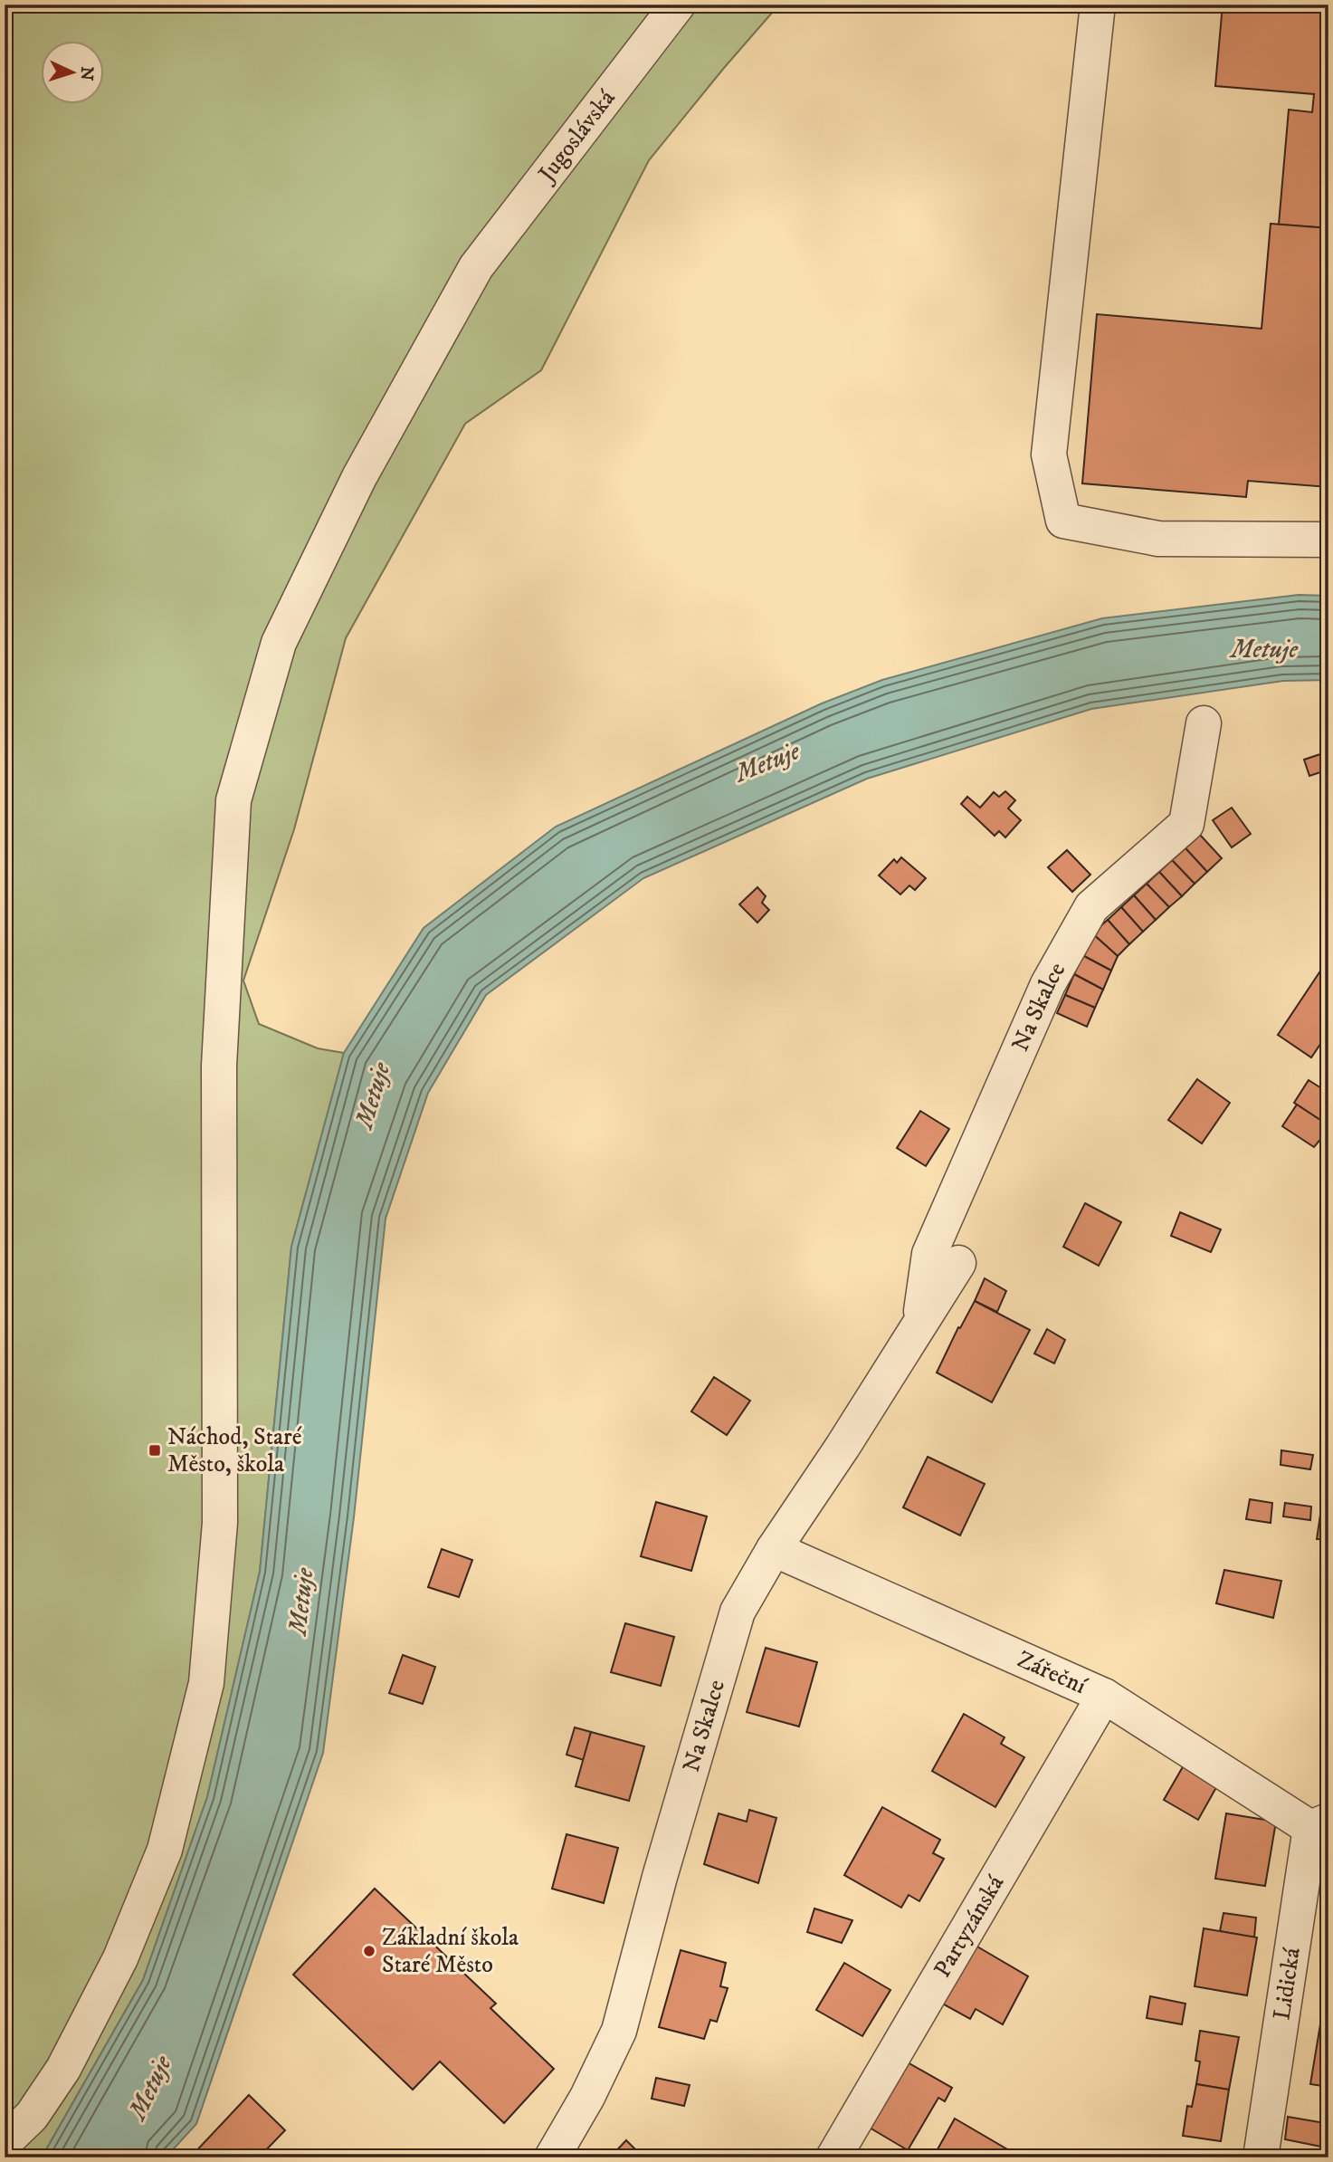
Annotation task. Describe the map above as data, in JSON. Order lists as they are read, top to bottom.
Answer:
{
  "streets": {
    "street": [
      "Jugoslávská",
      "Na Skalce",
      "Zářeční",
      "Partyzánská",
      "Lidická"
    ]
  },
  "crossings": [
    ["Na Skalce", "Zářeční"],
    ["Zářeční", "Partyzánská"],
    ["Zářeční", "Lidická"]
  ],
  "water": ["Metuje"],
  "places": {
    "transit": ["Náchod, Staré Město, škola"],
    "other": ["Základní škola Staré Město"]
  },
  "north": "right"
}
